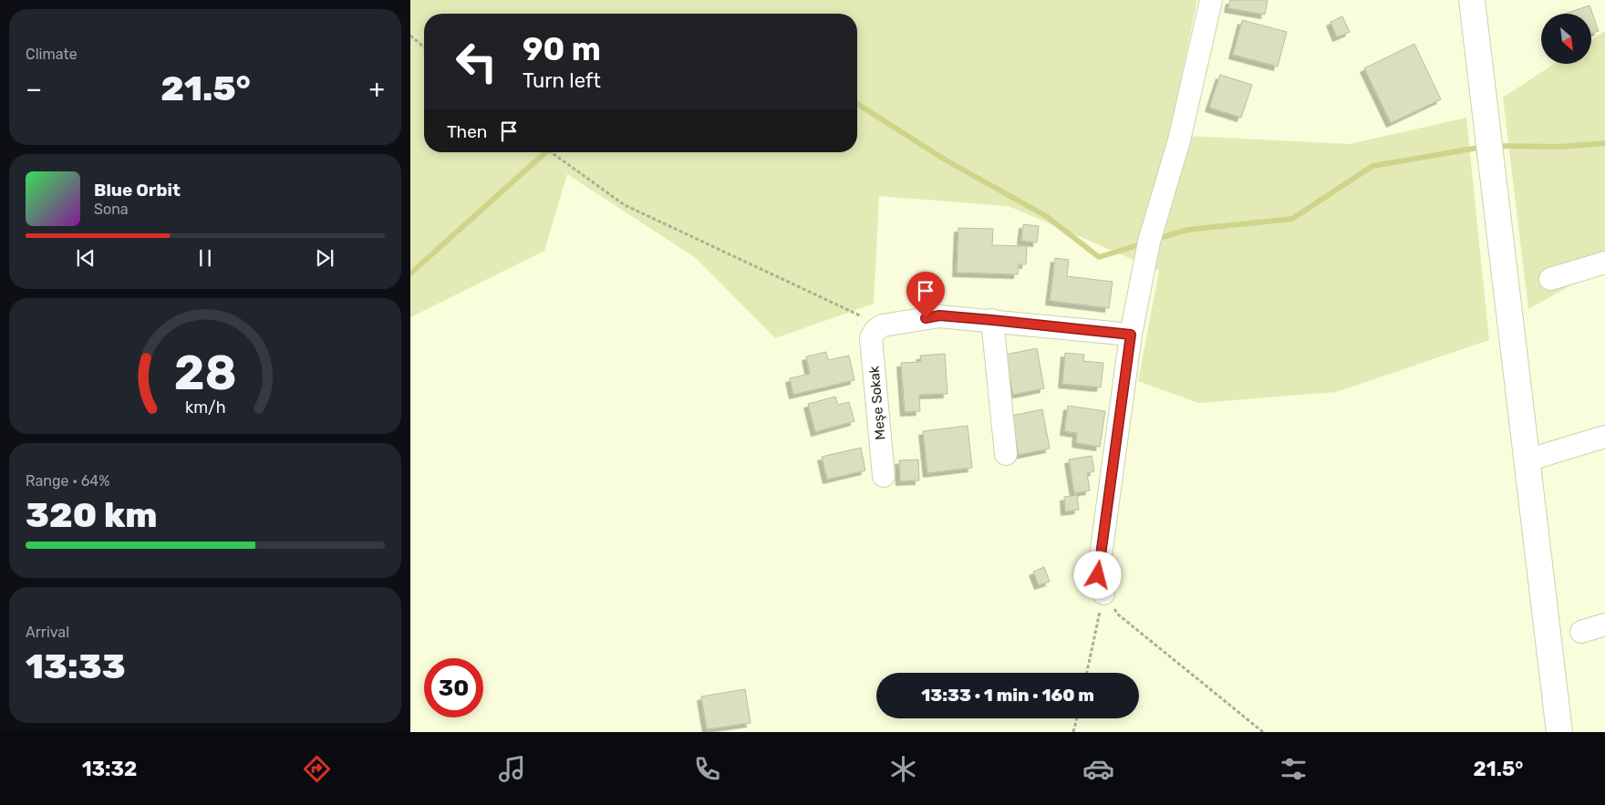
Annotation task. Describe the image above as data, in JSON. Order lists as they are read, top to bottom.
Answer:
{
  "streets": {
    "street": ["Meşe Sokak"]
  },
  "north": "bottom right",
  "page": {
    "tile": [
      "Climate",
      ["Range · 64%", "320 km"],
      ["Arrival", "13:33"]
    ],
    "turn": ["90 m", "Turn left"],
    "heat": ["−", "21.5°", "+"],
    "then": "Then",
    "song": ["Blue Orbit", "Sona"],
    "limit": "30",
    "trip": "13:33 · 1 min · 160 m",
    "tabs": ["13:32", "21.5°"],
    "gauge": ["28", "km/h"]
  }
}
